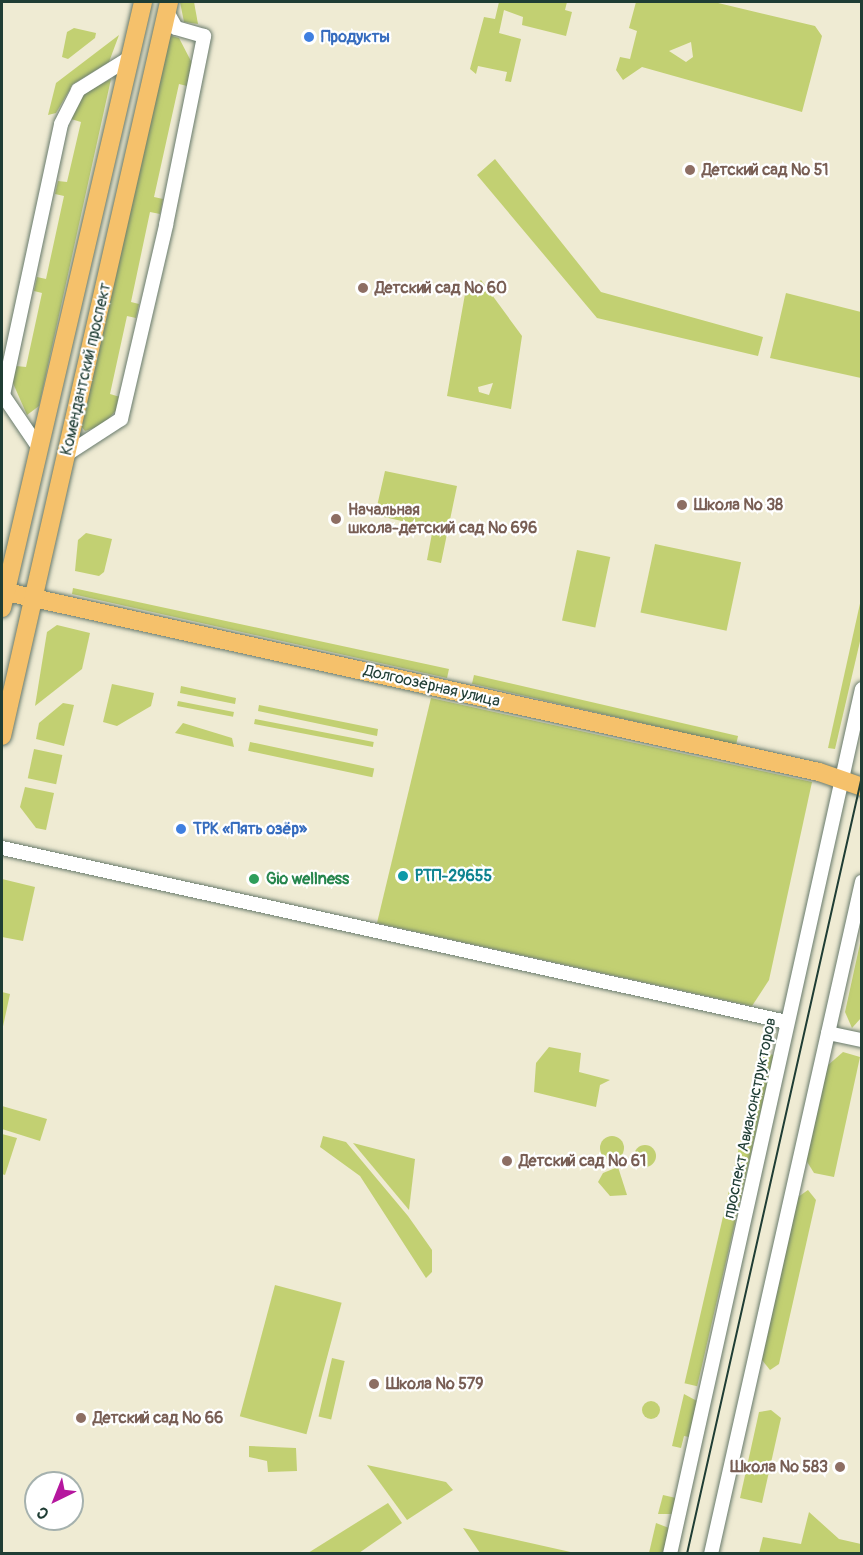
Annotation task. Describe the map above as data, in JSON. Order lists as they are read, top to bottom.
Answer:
{
  "streets": {
    "main road": ["Комендантский проспект", "Долгоозёрная улица"],
    "street": ["проспект Авиаконструкторов"]
  },
  "crossings": [
    ["Комендантский проспект", "Долгоозёрная улица"],
    ["Долгоозёрная улица", "проспект Авиаконструкторов"]
  ],
  "places": [
    "Продукты",
    "Детский сад № 51",
    "Детский сад № 60",
    "Школа № 38",
    "Начальная школа-детский сад № 696",
    "ТРК «Пять озёр»",
    "РТП-29655",
    "Gio wellness",
    "Детский сад № 61",
    "Школа № 579",
    "Детский сад № 66",
    "Школа № 583"
  ],
  "north": "bottom left"
}
